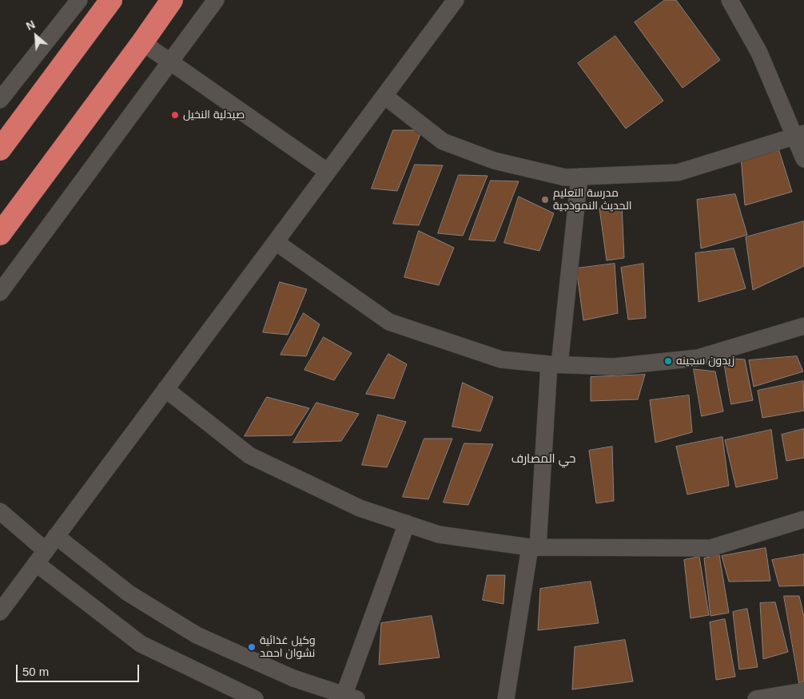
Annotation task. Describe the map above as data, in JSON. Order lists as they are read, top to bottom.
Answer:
{
  "districts": ["حي المصارف"],
  "places": [
    "صيدلية النخيل",
    "مدرسة التعليم الحديث النموذجية",
    "زيدون سجينه",
    "وكيل غذائية نشوان احمد"
  ],
  "scale_bar": "50 m",
  "north": "top left"
}
